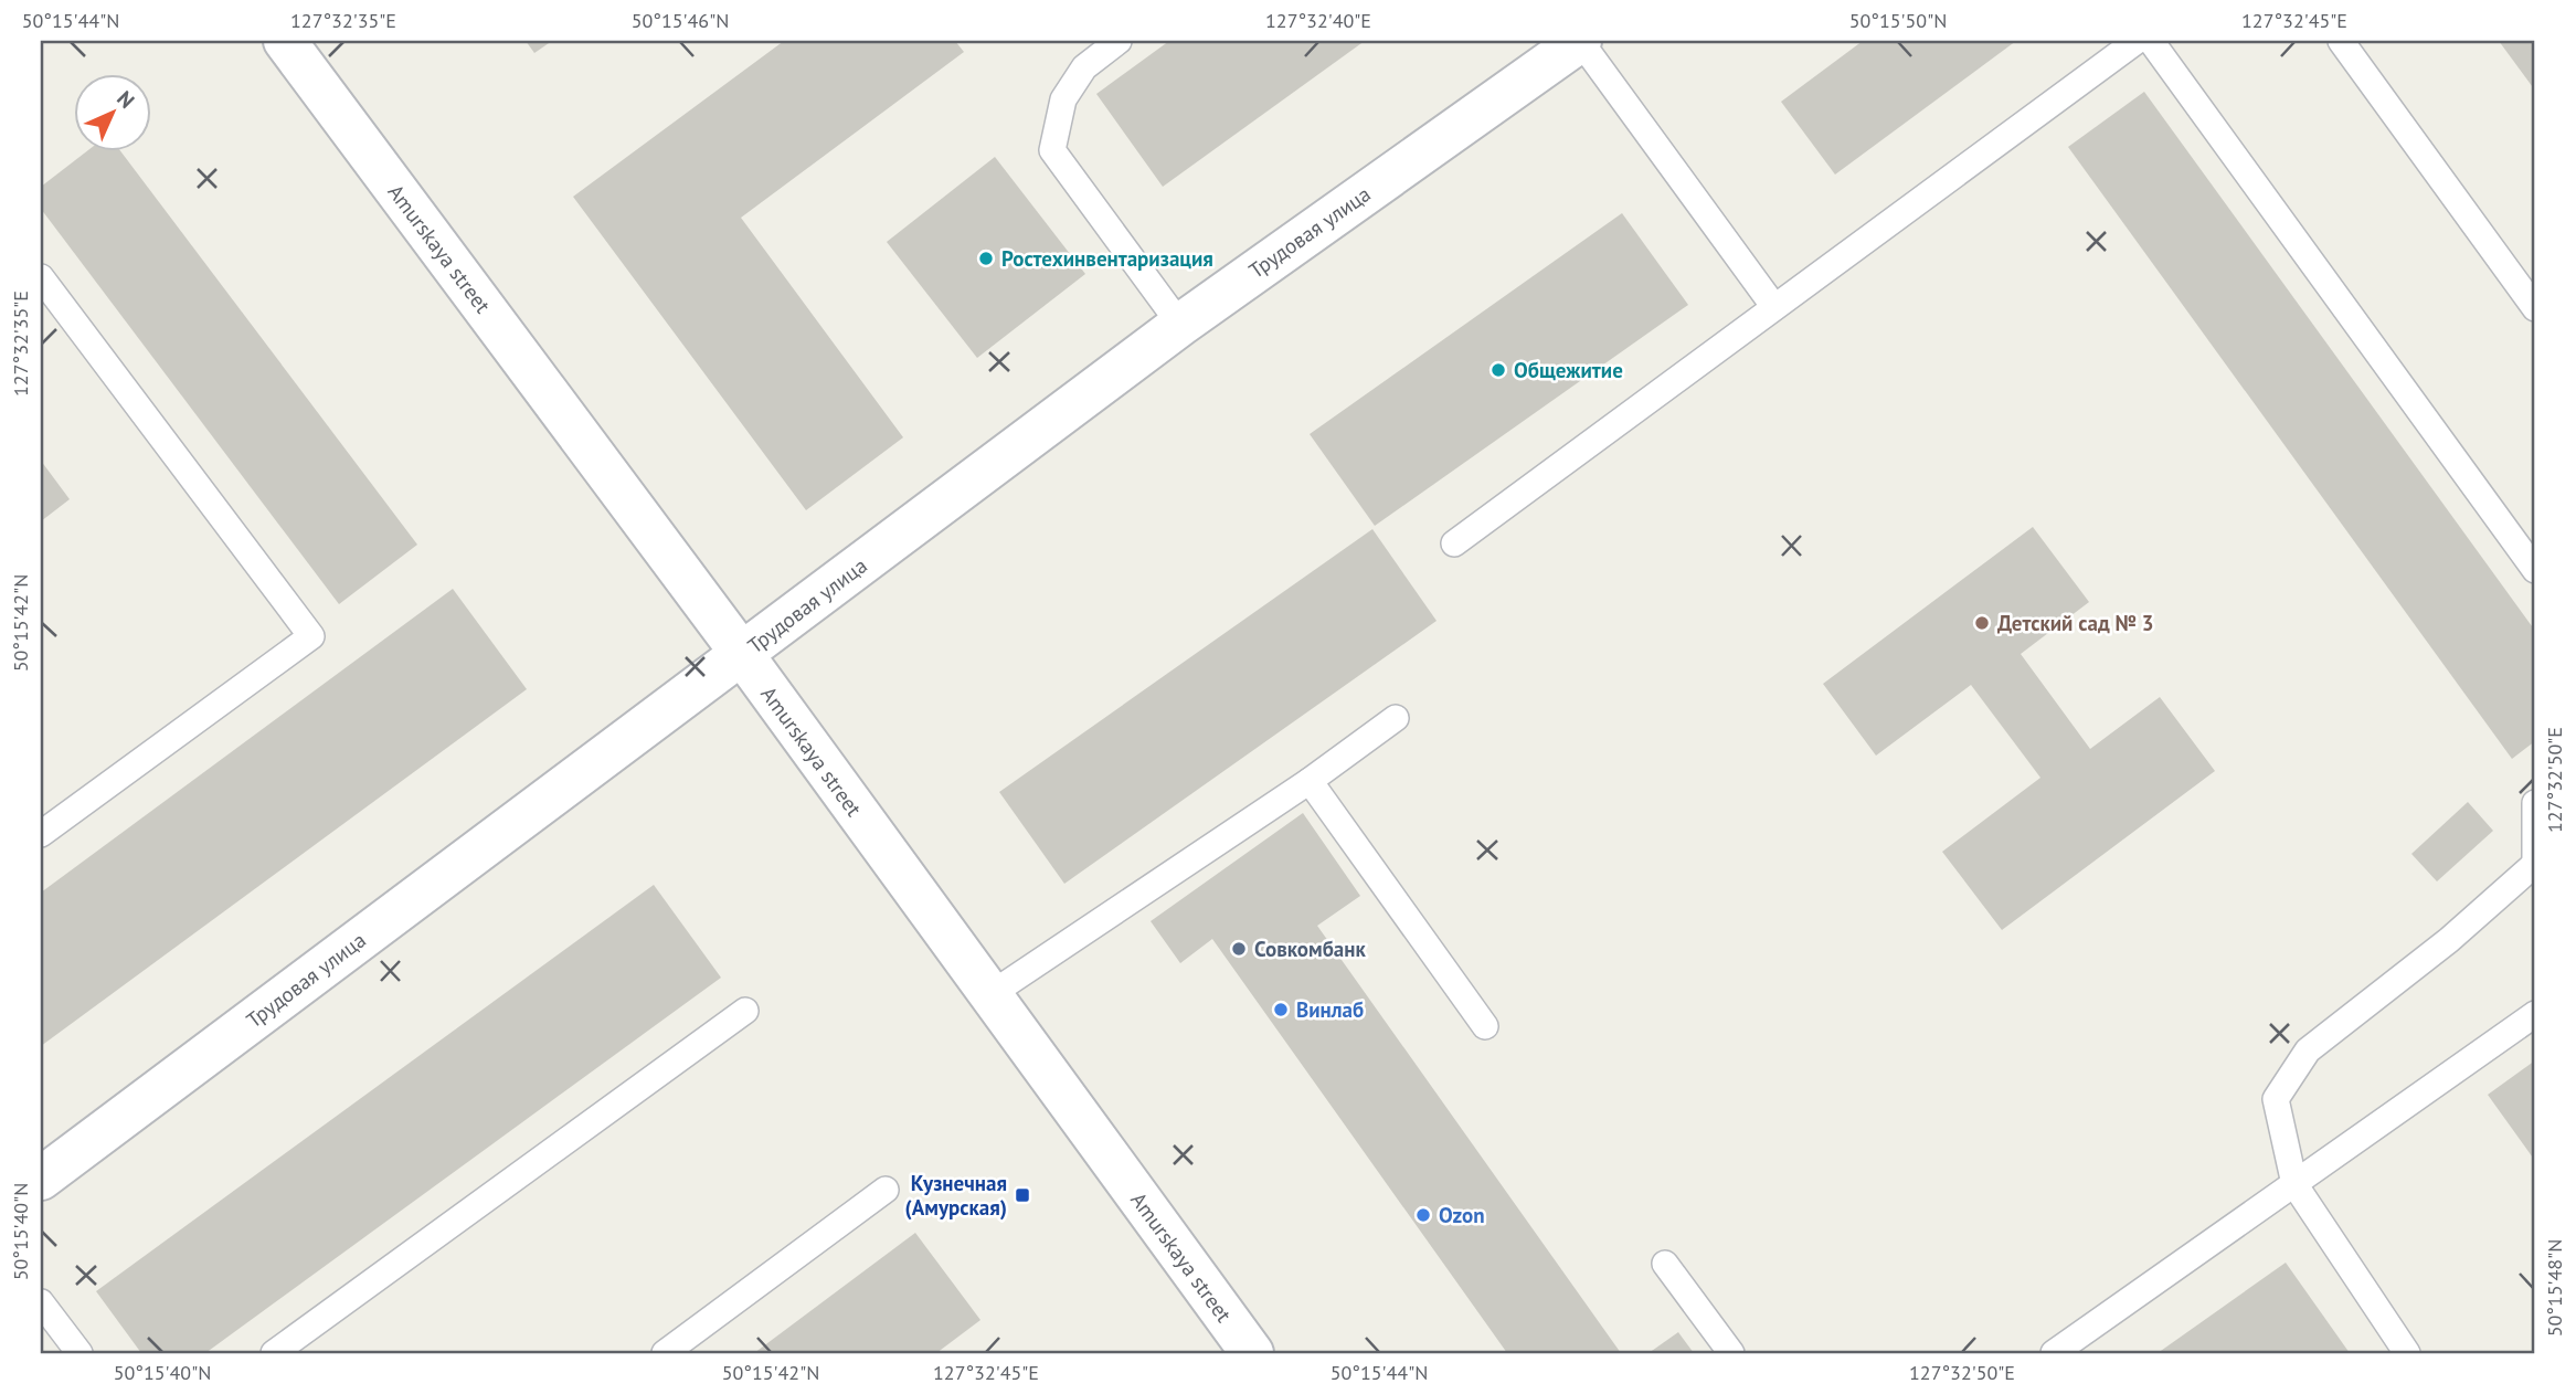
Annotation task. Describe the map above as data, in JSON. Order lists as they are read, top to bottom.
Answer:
{
  "streets": {
    "street": ["Трудовая улица", "Amurskaya street"]
  },
  "crossings": [
    ["Трудовая улица", "Amurskaya street"]
  ],
  "places": {
    "other": [
      "Ростехинвентаризация",
      "Общежитие",
      "Детский сад № 3",
      "Совкомбанк",
      "Винлаб",
      "Ozon"
    ],
    "transit": ["Кузнечная (Амурская)"]
  },
  "north": "top right",
  "coordinates": [
    "50°15'44\"N",
    "127°32'35\"E",
    "50°15'46\"N",
    "127°32'40\"E",
    "50°15'50\"N",
    "127°32'45\"E",
    "50°15'42\"N",
    "127°32'50\"E",
    "50°15'40\"N",
    "50°15'48\"N"
  ]
}
